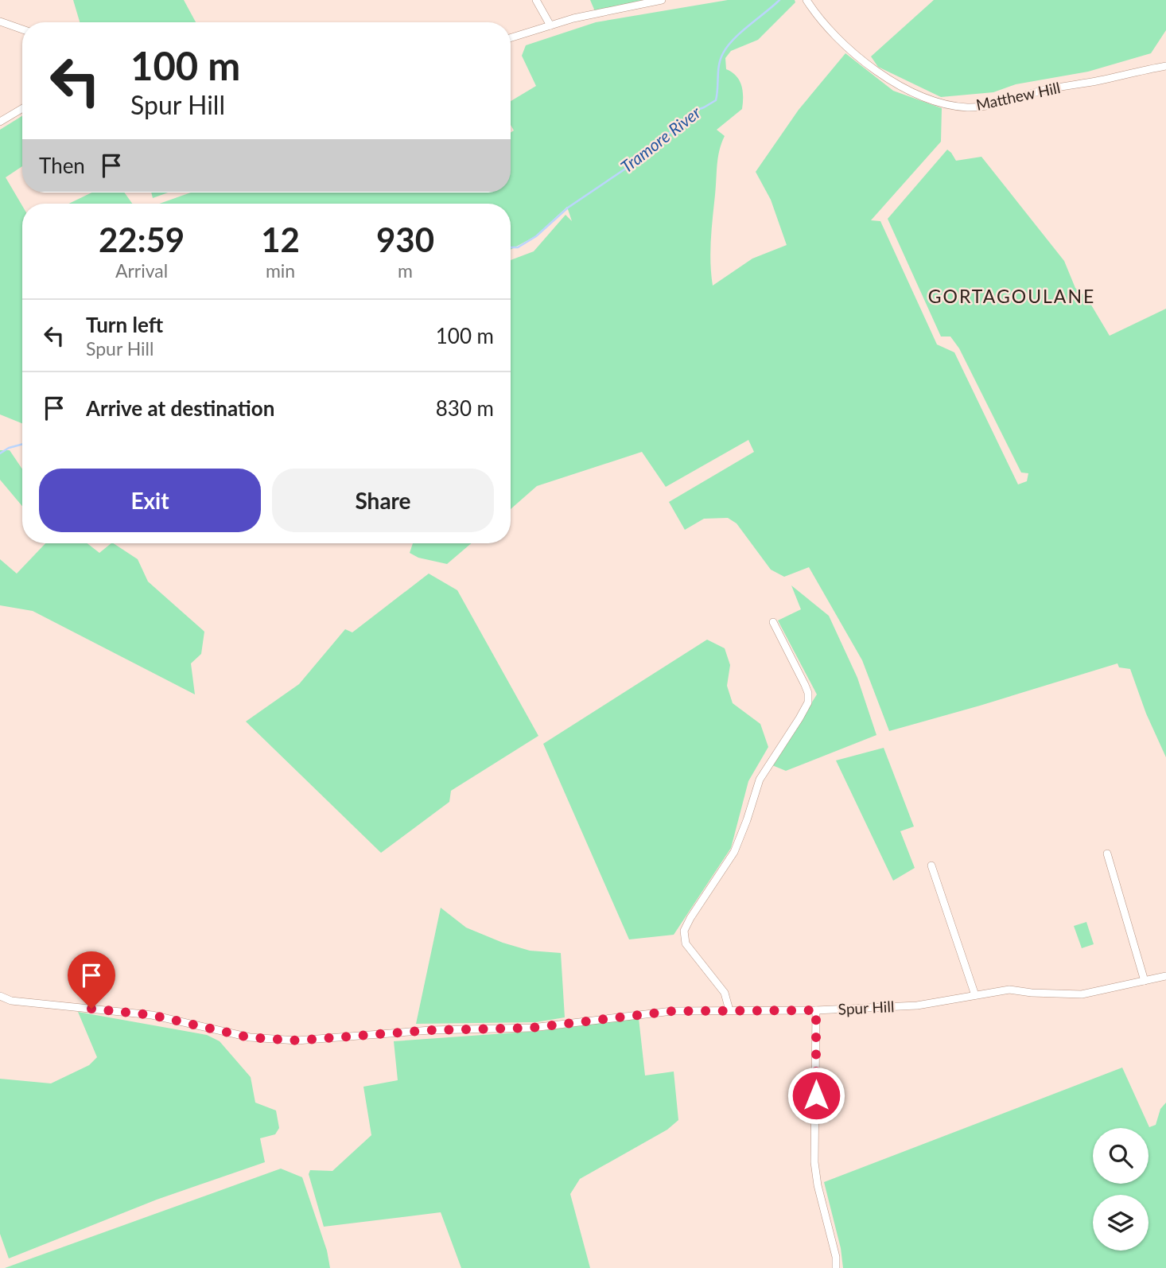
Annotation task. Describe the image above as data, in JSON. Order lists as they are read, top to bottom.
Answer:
{
  "streets": {
    "street": ["Matthew Hill", "Spur Hill"]
  },
  "districts": ["GORTAGOULANE"],
  "water": ["Tramore River"],
  "page": {
    "turn": ["100 m", "Spur Hill"],
    "then": "Then",
    "eta": [
      "22:59",
      "Arrival",
      "12",
      "min",
      "930",
      "m"
    ],
    "list": [
      {
        "name": "Turn left",
        "note": "Spur Hill",
        "value": "100 m"
      },
      {
        "name": "Arrive at destination",
        "value": "830 m"
      }
    ],
    "buttons": ["Exit", "Share"]
  }
}
